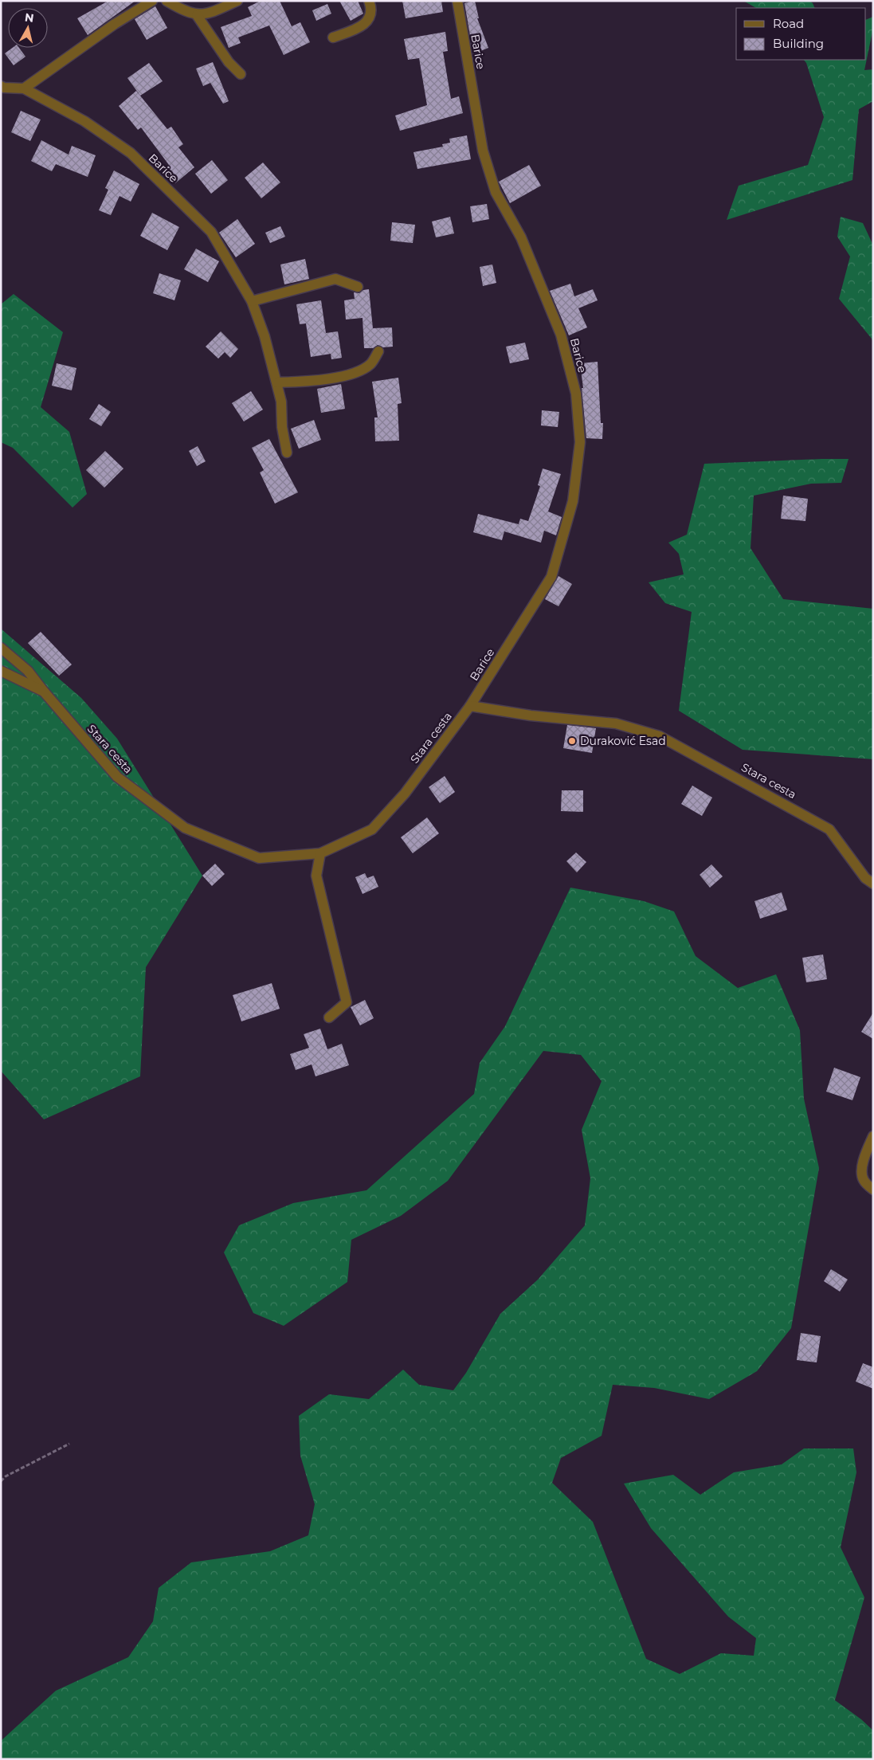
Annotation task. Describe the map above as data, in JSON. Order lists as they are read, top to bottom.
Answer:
{
  "streets": {
    "street": ["Barice", "Stara cesta"]
  },
  "crossings": [
    ["Barice", "Stara cesta"]
  ],
  "places": ["Duraković Esad"],
  "legend": ["Road", "Building"],
  "north": "top"
}
